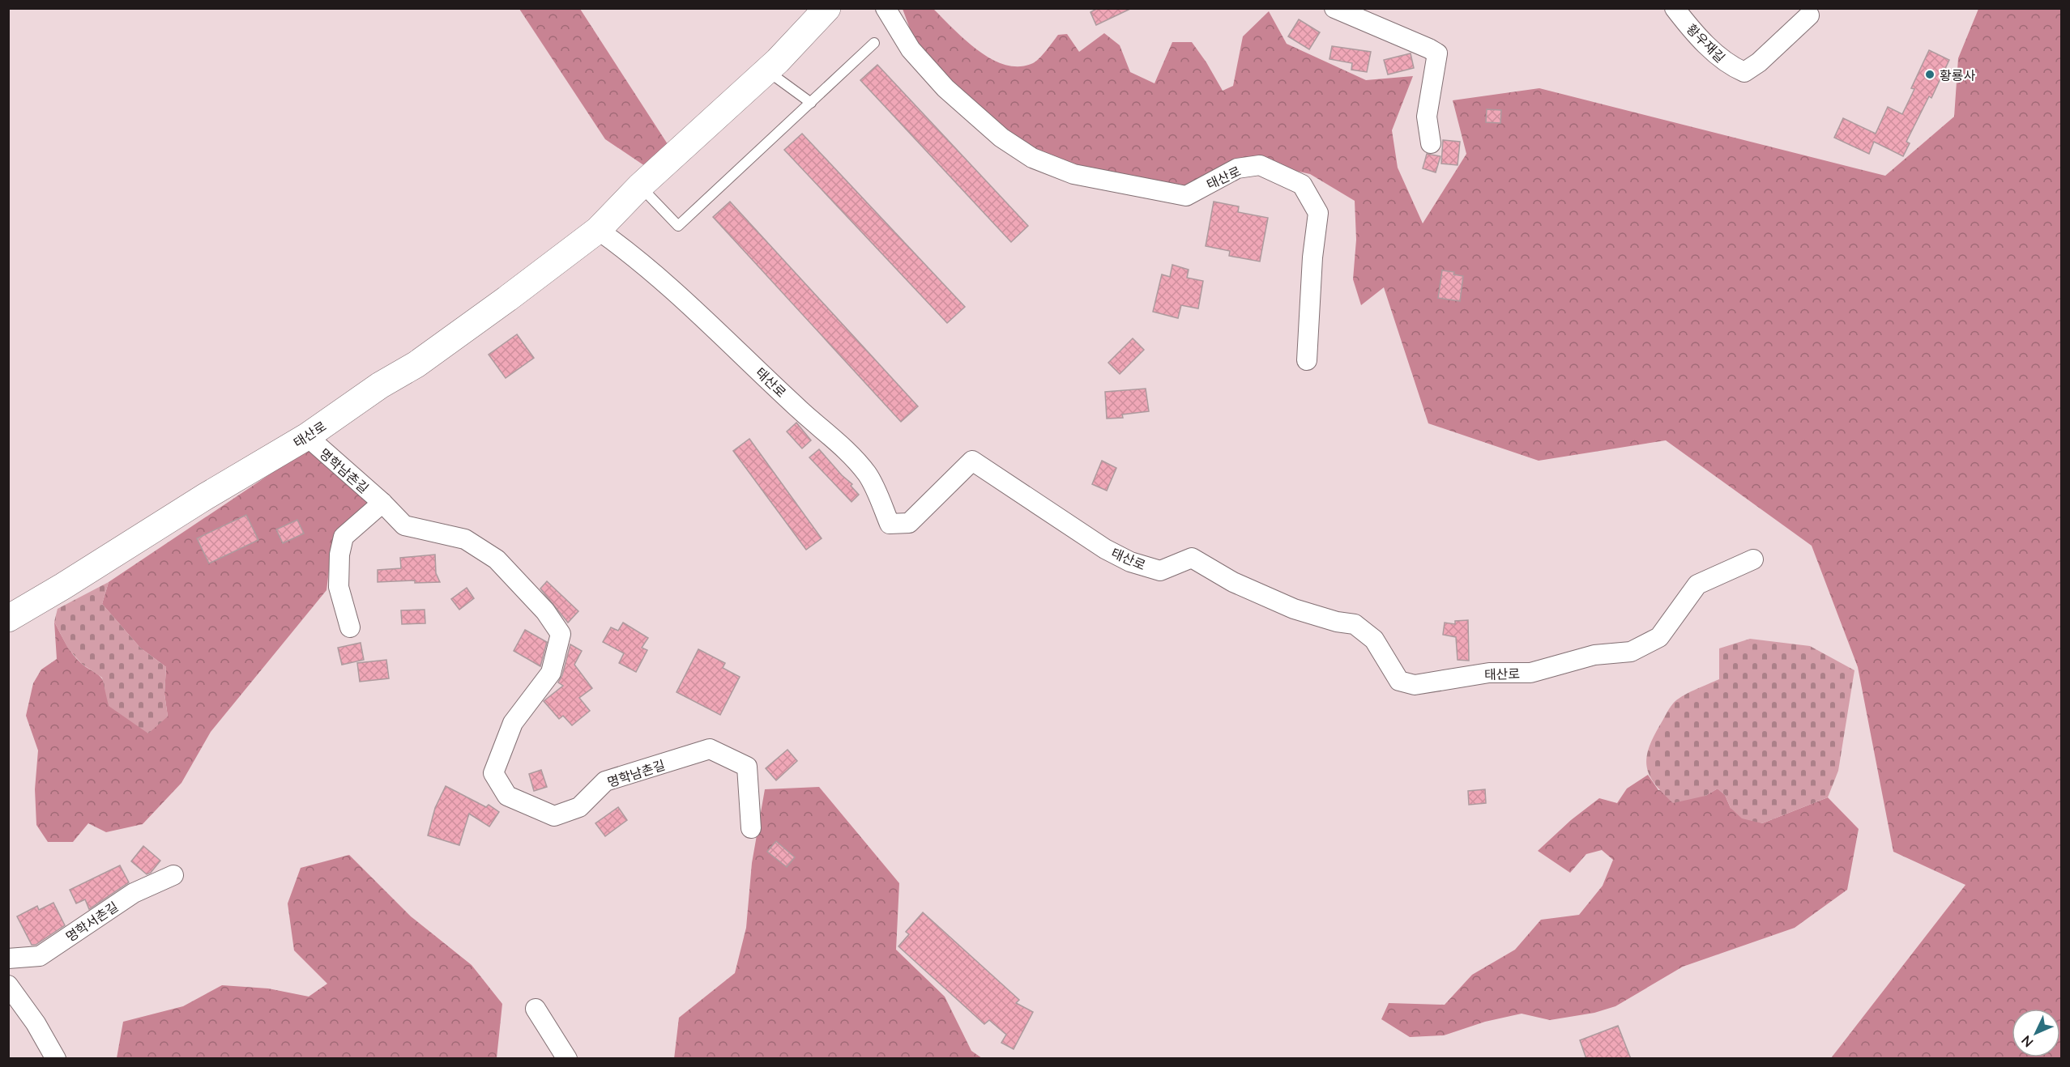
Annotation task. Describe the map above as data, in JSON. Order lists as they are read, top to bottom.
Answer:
{
  "streets": {
    "street": [
      "황우재길",
      "태산로",
      "명학남촌길",
      "명학서촌길"
    ]
  },
  "crossings": [
    ["태산로", "명학남촌길"]
  ],
  "places": ["황룡사"],
  "north": "bottom left"
}
